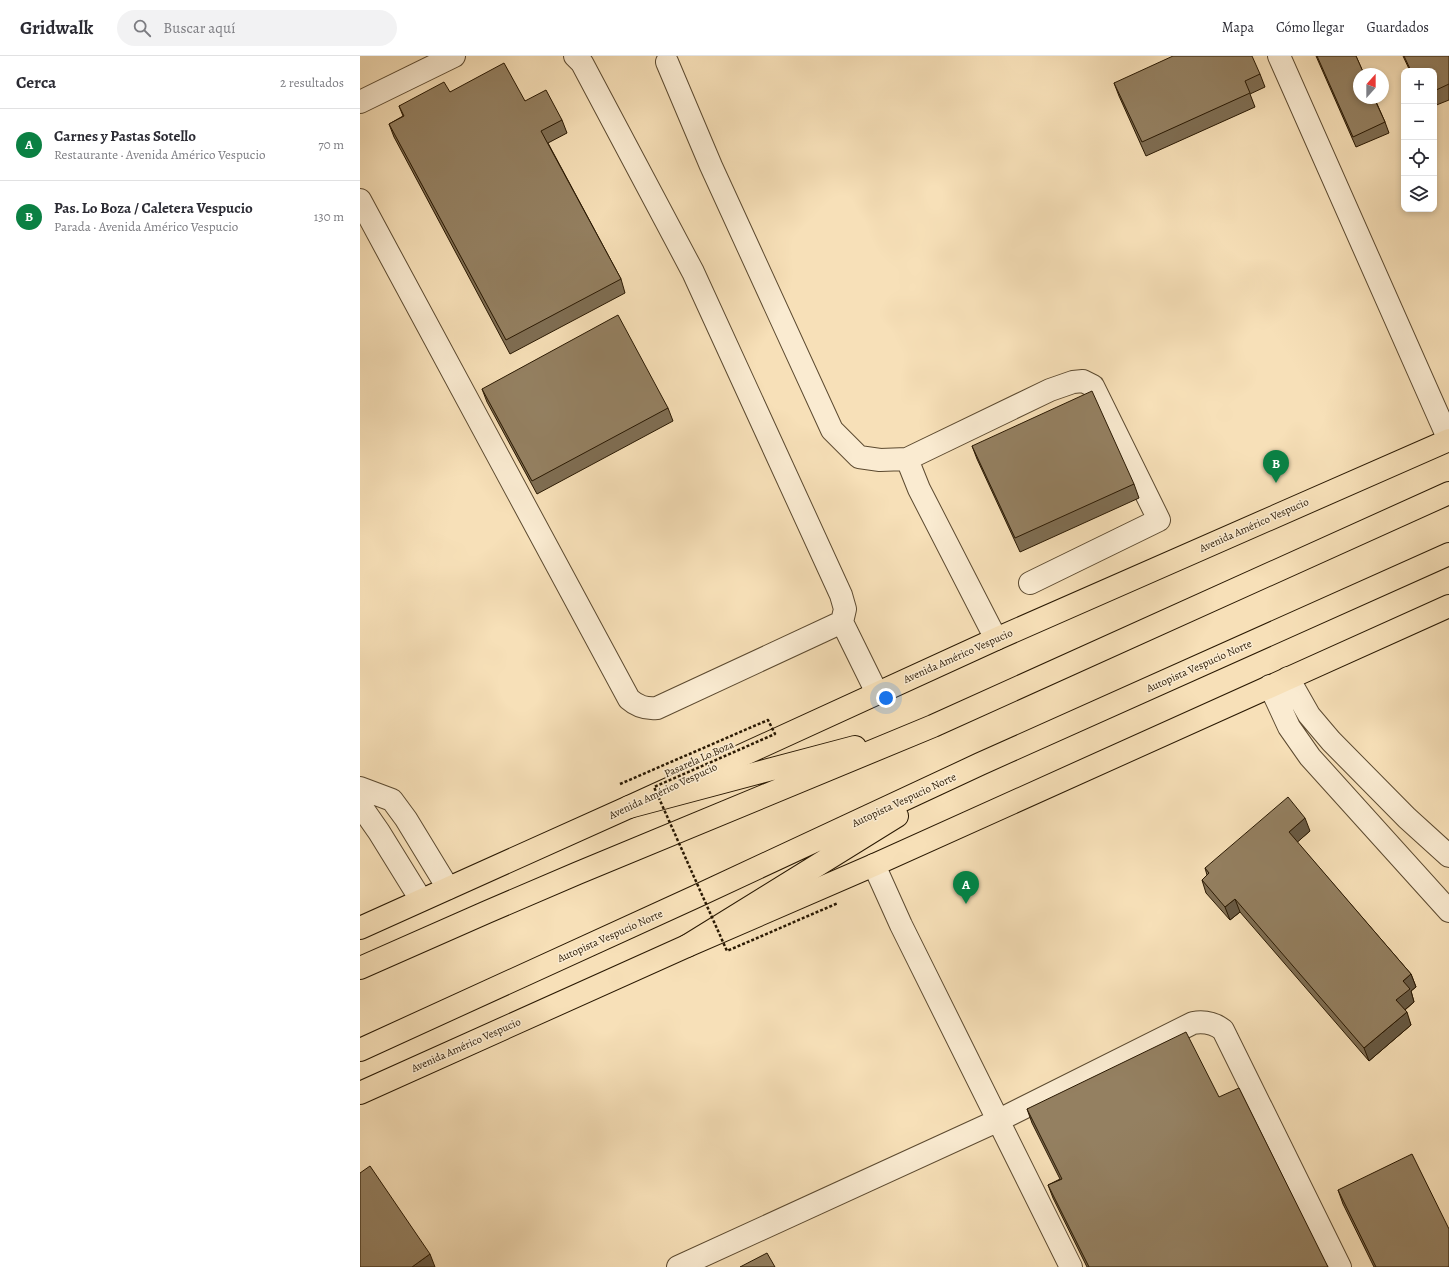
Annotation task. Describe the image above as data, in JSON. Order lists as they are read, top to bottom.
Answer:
{
  "streets": {
    "main road": ["Avenida Américo Vespucio", "Autopista Vespucio Norte"],
    "path": ["Pasarela Lo Boza"]
  },
  "north": "top",
  "page": {
    "header": "Gridwalk",
    "search": "Buscar aquí",
    "nav": ["Mapa", "Cómo llegar", "Guardados"],
    "heading": ["Cerca", "2 resultados"],
    "map_buttons": ["+", "−"],
    "list": [
      {
        "mark": "A",
        "name": "Carnes y Pastas Sotello",
        "note": "Restaurante · Avenida Américo Vespucio",
        "value": "70 m"
      },
      {
        "mark": "B",
        "name": "Pas. Lo Boza / Caletera Vespucio",
        "note": "Parada · Avenida Américo Vespucio",
        "value": "130 m"
      }
    ],
    "pins": ["B", "A"]
  }
}
